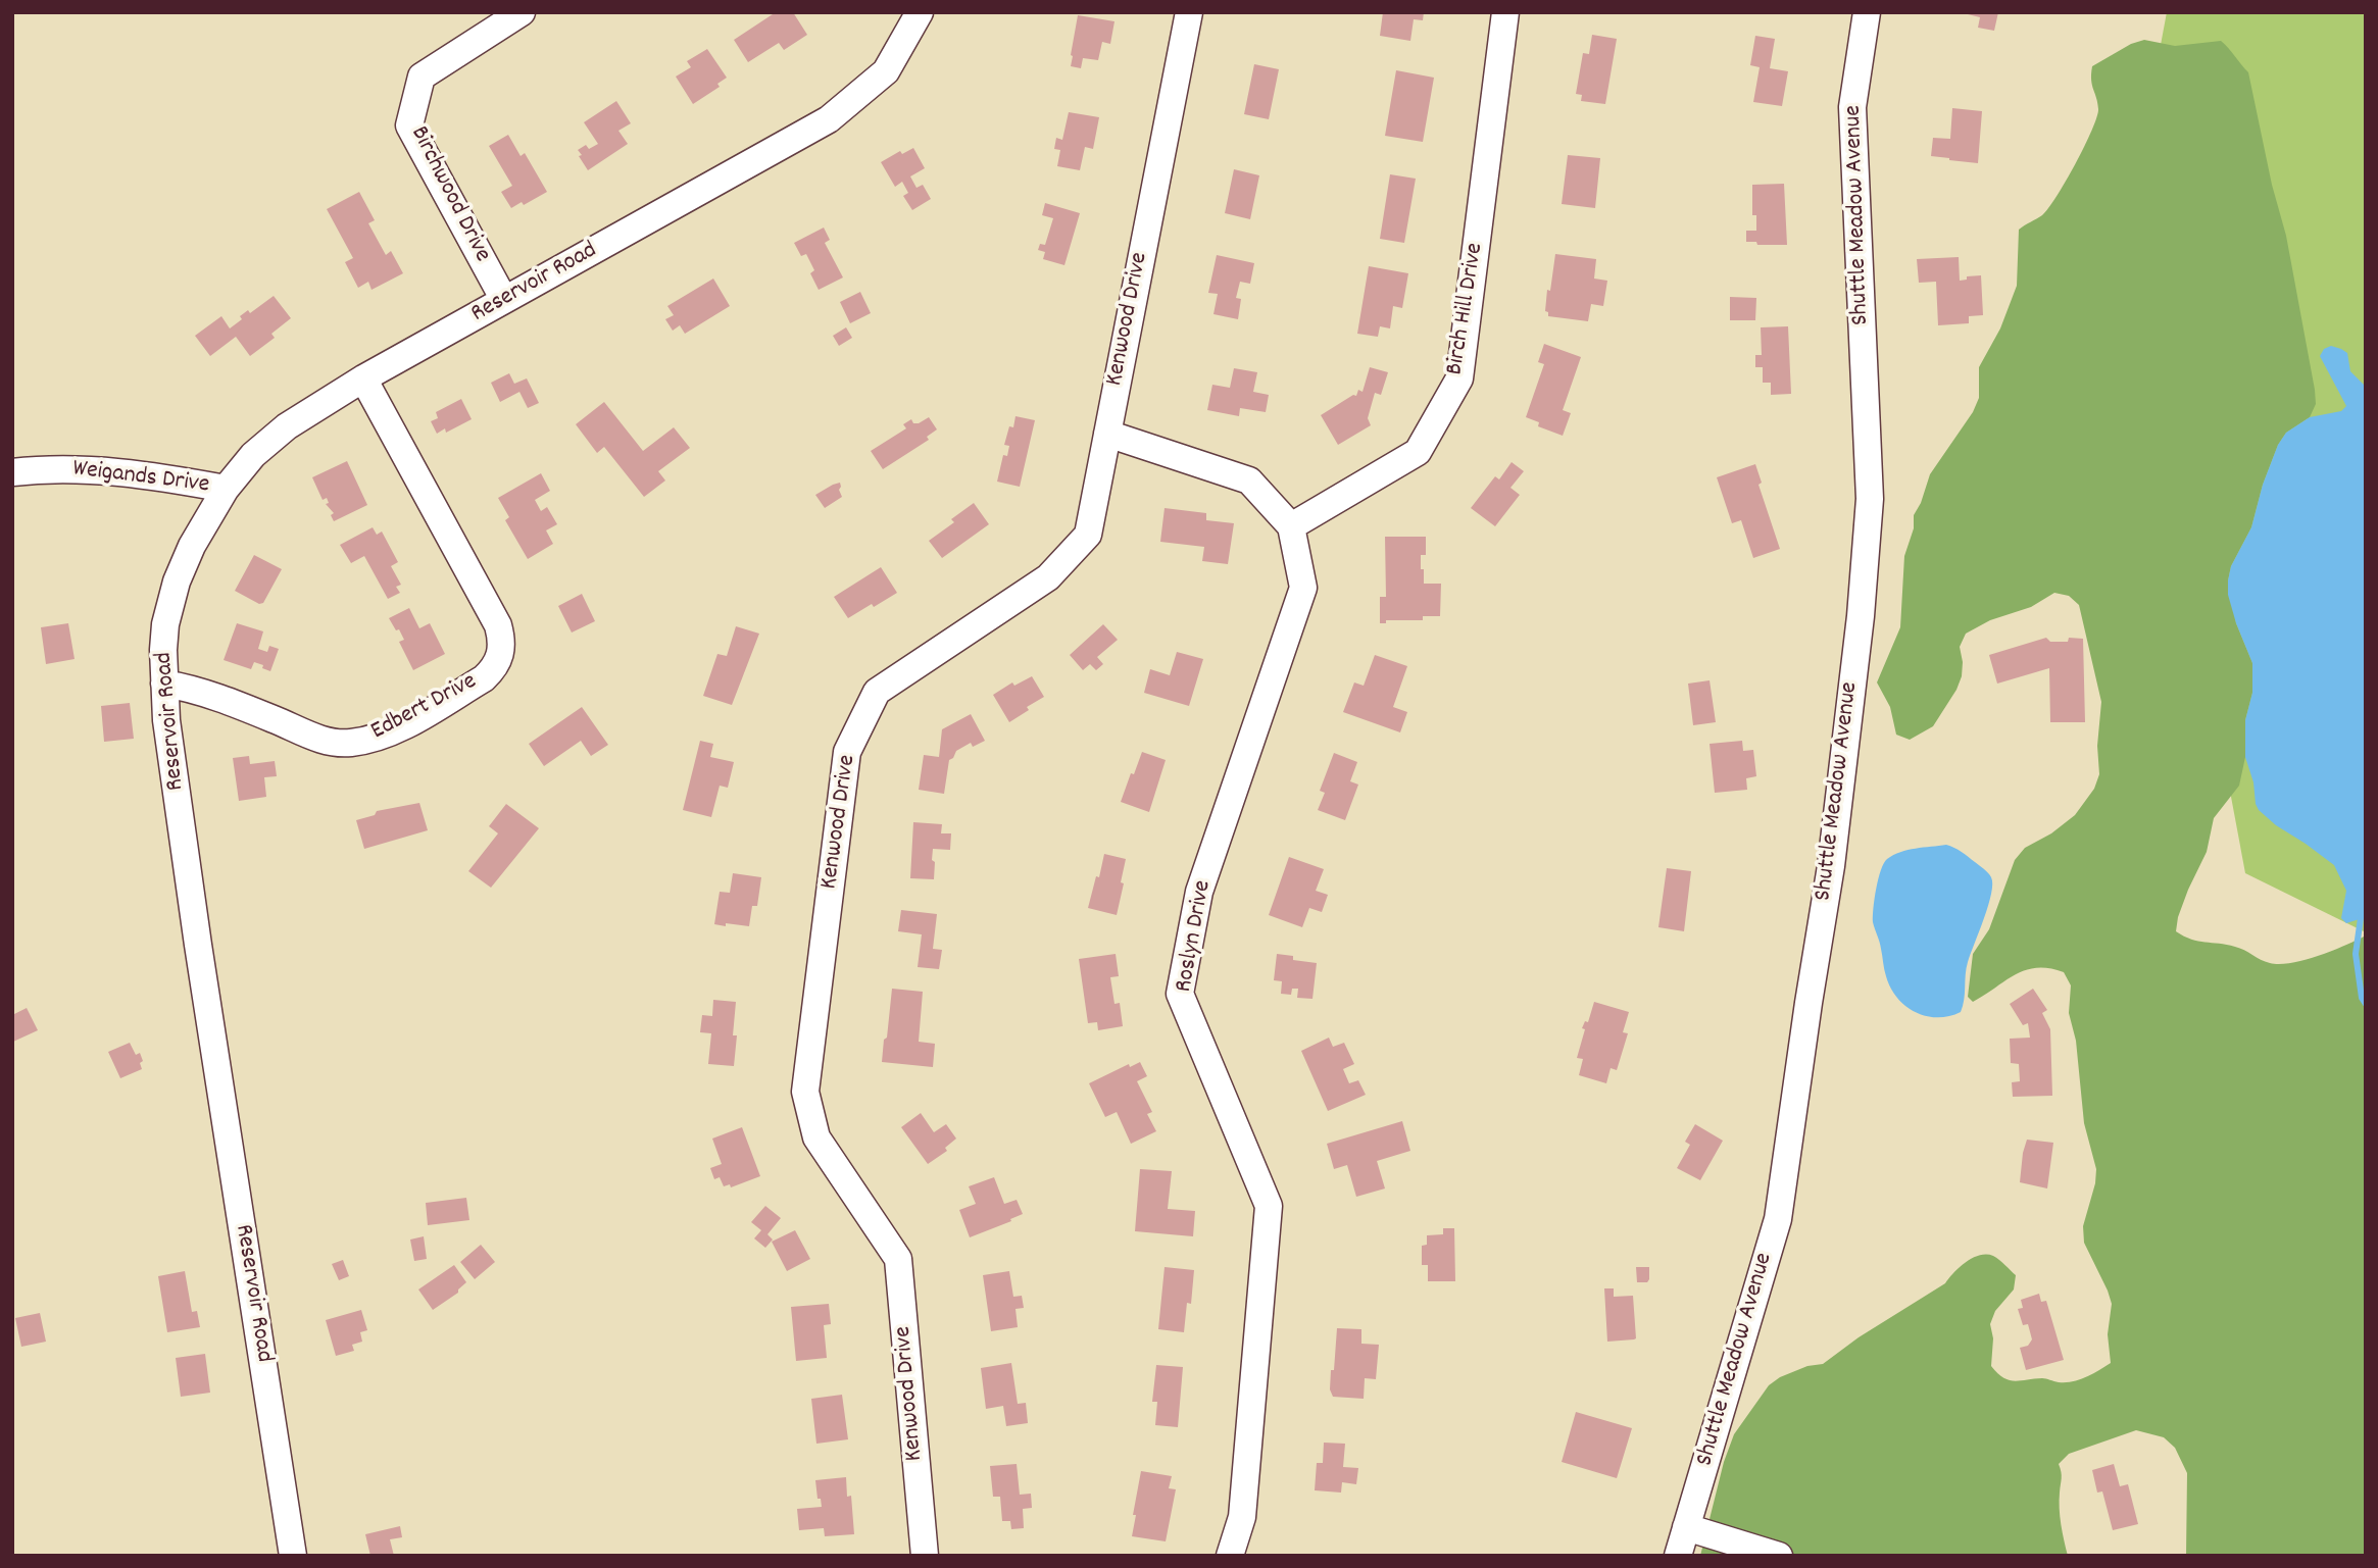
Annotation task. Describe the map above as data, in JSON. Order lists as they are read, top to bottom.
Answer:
{
  "streets": {
    "street": [
      "Birchwood Drive",
      "Shuttle Meadow Avenue",
      "Reservoir Road",
      "Birch Hill Drive",
      "Kenwood Drive",
      "Weigands Drive",
      "Edbert Drive",
      "Roslyn Drive"
    ]
  },
  "crossings": [
    ["Birchwood Drive", "Reservoir Road"],
    ["Reservoir Road", "Weigands Drive"],
    ["Reservoir Road", "Edbert Drive"],
    ["Birch Hill Drive", "Roslyn Drive"]
  ]
}
